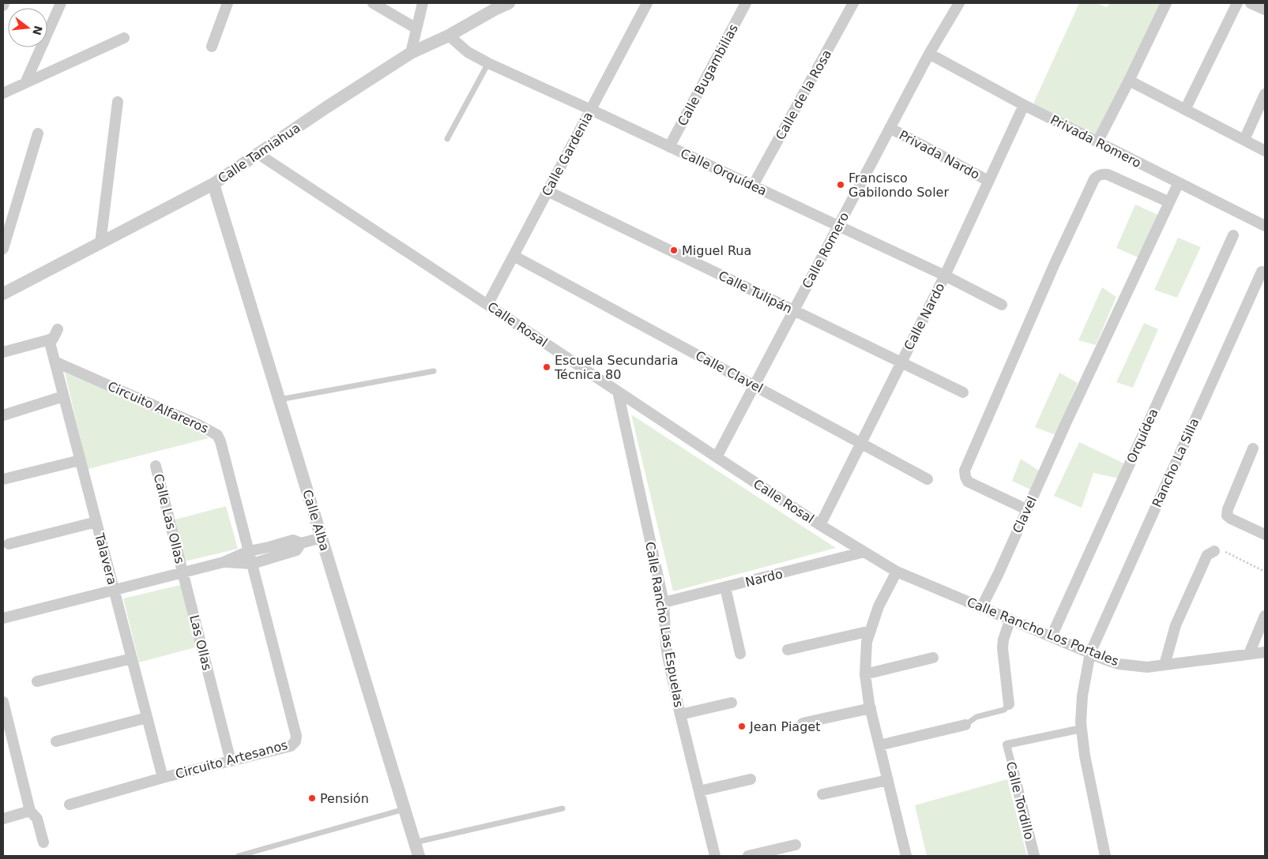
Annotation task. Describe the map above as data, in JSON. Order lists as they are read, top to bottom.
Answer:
{
  "streets": {
    "street": [
      "Calle Bugambilias",
      "Calle de la Rosa",
      "Privada Romero",
      "Calle Tamiahua",
      "Calle Gardenia",
      "Privada Nardo",
      "Calle Orquídea",
      "Calle Romero",
      "Calle Tulipán",
      "Calle Nardo",
      "Calle Rosal",
      "Calle Clavel",
      "Circuito Alfareros",
      "Orquídea",
      "Rancho La Silla",
      "Clavel",
      "Calle Las Ollas",
      "Calle Alba",
      "Talavera",
      "Nardo",
      "Calle Rancho Las Espuelas",
      "Calle Rancho Los Portales",
      "Las Ollas",
      "Circuito Artesanos",
      "Calle Tordillo"
    ]
  },
  "crossings": [
    ["Calle Bugambilias", "Calle Orquídea"],
    ["Calle de la Rosa", "Calle Orquídea"],
    ["Privada Romero", "Calle Romero"],
    ["Privada Romero", "Calle Nardo"],
    ["Privada Romero", "Clavel"],
    ["Calle Tamiahua", "Calle Orquídea"],
    ["Calle Tamiahua", "Calle Rosal"],
    ["Calle Tamiahua", "Calle Alba"],
    ["Calle Gardenia", "Calle Orquídea"],
    ["Calle Gardenia", "Calle Tulipán"],
    ["Calle Gardenia", "Calle Rosal"],
    ["Calle Gardenia", "Calle Clavel"],
    ["Privada Nardo", "Calle Romero"],
    ["Privada Nardo", "Calle Nardo"],
    ["Calle Orquídea", "Calle Romero"],
    ["Calle Orquídea", "Calle Nardo"],
    ["Calle Romero", "Calle Tulipán"],
    ["Calle Romero", "Calle Rosal"],
    ["Calle Romero", "Calle Clavel"],
    ["Calle Tulipán", "Calle Nardo"],
    ["Calle Nardo", "Calle Rosal"],
    ["Calle Nardo", "Calle Clavel"],
    ["Calle Rosal", "Nardo"],
    ["Calle Rosal", "Calle Rancho Las Espuelas"],
    ["Calle Rosal", "Calle Rancho Los Portales"],
    ["Circuito Alfareros", "Talavera"],
    ["Circuito Alfareros", "Circuito Artesanos"],
    ["Orquídea", "Calle Rancho Los Portales"],
    ["Rancho La Silla", "Calle Rancho Los Portales"],
    ["Rancho La Silla", "Calle Tordillo"],
    ["Clavel", "Calle Rancho Los Portales"],
    ["Calle Las Ollas", "Las Ollas"],
    ["Talavera", "Circuito Artesanos"],
    ["Nardo", "Calle Rancho Las Espuelas"],
    ["Las Ollas", "Circuito Artesanos"]
  ],
  "places": [
    "Francisco Gabilondo Soler",
    "Miguel Rua",
    "Escuela Secundaria Técnica 80",
    "Jean Piaget",
    "Pensión"
  ],
  "north": "right"
}
